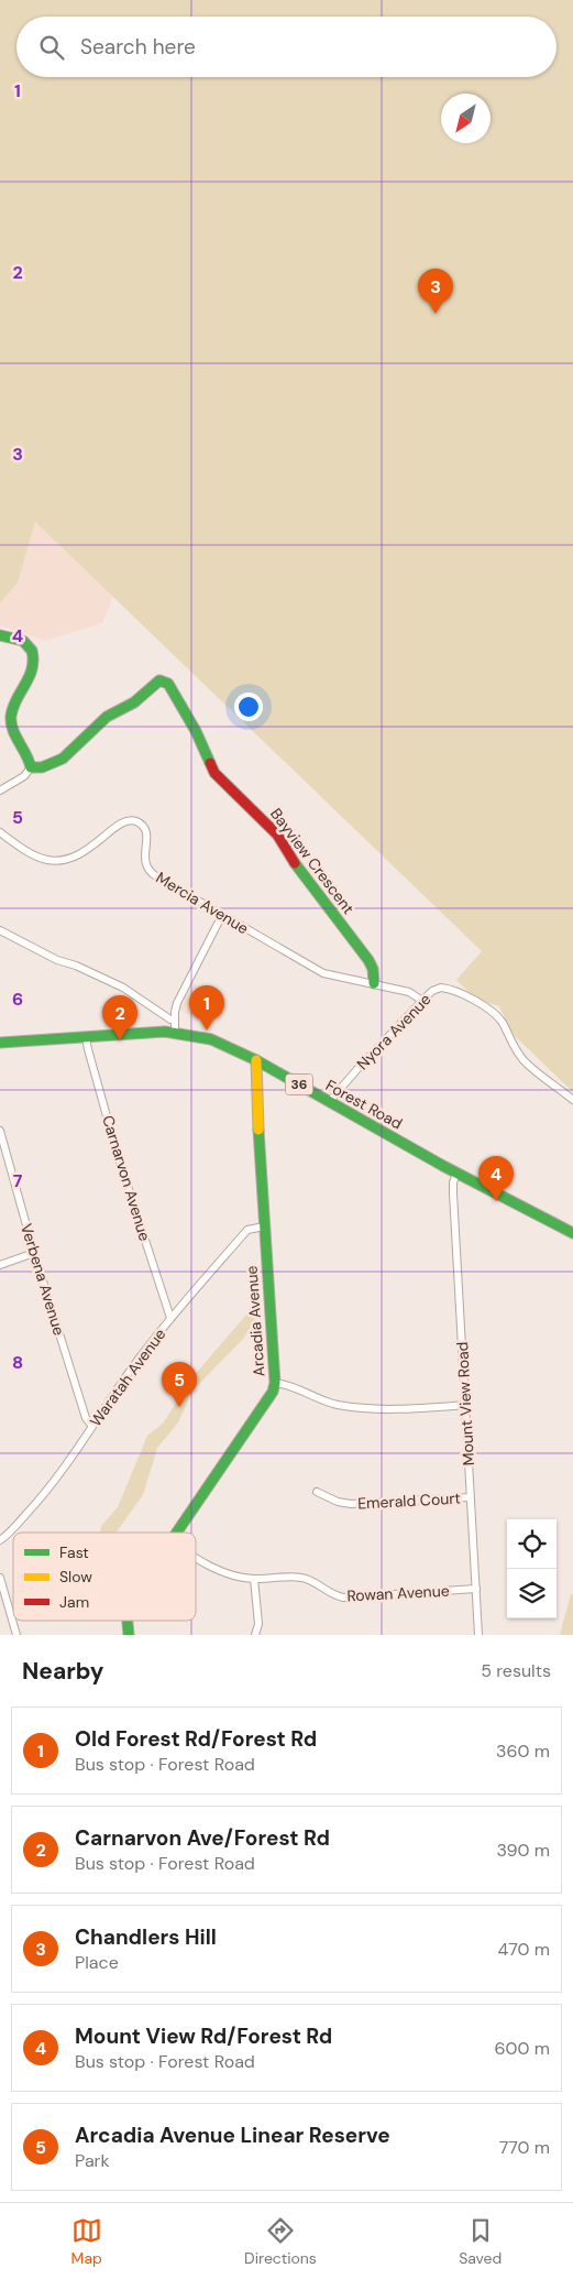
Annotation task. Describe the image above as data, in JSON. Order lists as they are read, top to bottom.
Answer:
{
  "streets": {
    "street": [
      "Bayview Crescent",
      "Mercia Avenue",
      "Nyora Avenue",
      "36",
      "Forest Road",
      "Carnarvon Avenue",
      "Verbena Avenue",
      "Arcadia Avenue",
      "Waratah Avenue",
      "Mount View Road",
      "Emerald Court",
      "Rowan Avenue"
    ]
  },
  "crossings": [
    ["Bayview Crescent", "Mercia Avenue"],
    ["Mercia Avenue", "Nyora Avenue"],
    ["Nyora Avenue", "Forest Road"],
    ["Forest Road", "Carnarvon Avenue"],
    ["Forest Road", "Arcadia Avenue"],
    ["Forest Road", "Mount View Road"],
    ["Carnarvon Avenue", "Waratah Avenue"],
    ["Verbena Avenue", "Waratah Avenue"],
    ["Arcadia Avenue", "Waratah Avenue"],
    ["Mount View Road", "Emerald Court"],
    ["Mount View Road", "Rowan Avenue"]
  ],
  "legend": ["Fast", "Slow", "Jam"],
  "north": "bottom left",
  "page": {
    "search": "Search here",
    "pins": [
      "3",
      "1",
      "2",
      "4",
      "5"
    ],
    "heading": ["Nearby", "5 results"],
    "list": [
      {
        "mark": "1",
        "name": "Old Forest Rd/Forest Rd",
        "note": "Bus stop · Forest Road",
        "value": "360 m"
      },
      {
        "mark": "2",
        "name": "Carnarvon Ave/Forest Rd",
        "note": "Bus stop · Forest Road",
        "value": "390 m"
      },
      {
        "mark": "3",
        "name": "Chandlers Hill",
        "note": "Place",
        "value": "470 m"
      },
      {
        "mark": "4",
        "name": "Mount View Rd/Forest Rd",
        "note": "Bus stop · Forest Road",
        "value": "600 m"
      },
      {
        "mark": "5",
        "name": "Arcadia Avenue Linear Reserve",
        "note": "Park",
        "value": "770 m"
      }
    ],
    "nav": ["Map", "Directions", "Saved"]
  },
  "grid": {
    "rows": [
      "1",
      "2",
      "3",
      "4",
      "5",
      "6",
      "7",
      "8"
    ]
  }
}
